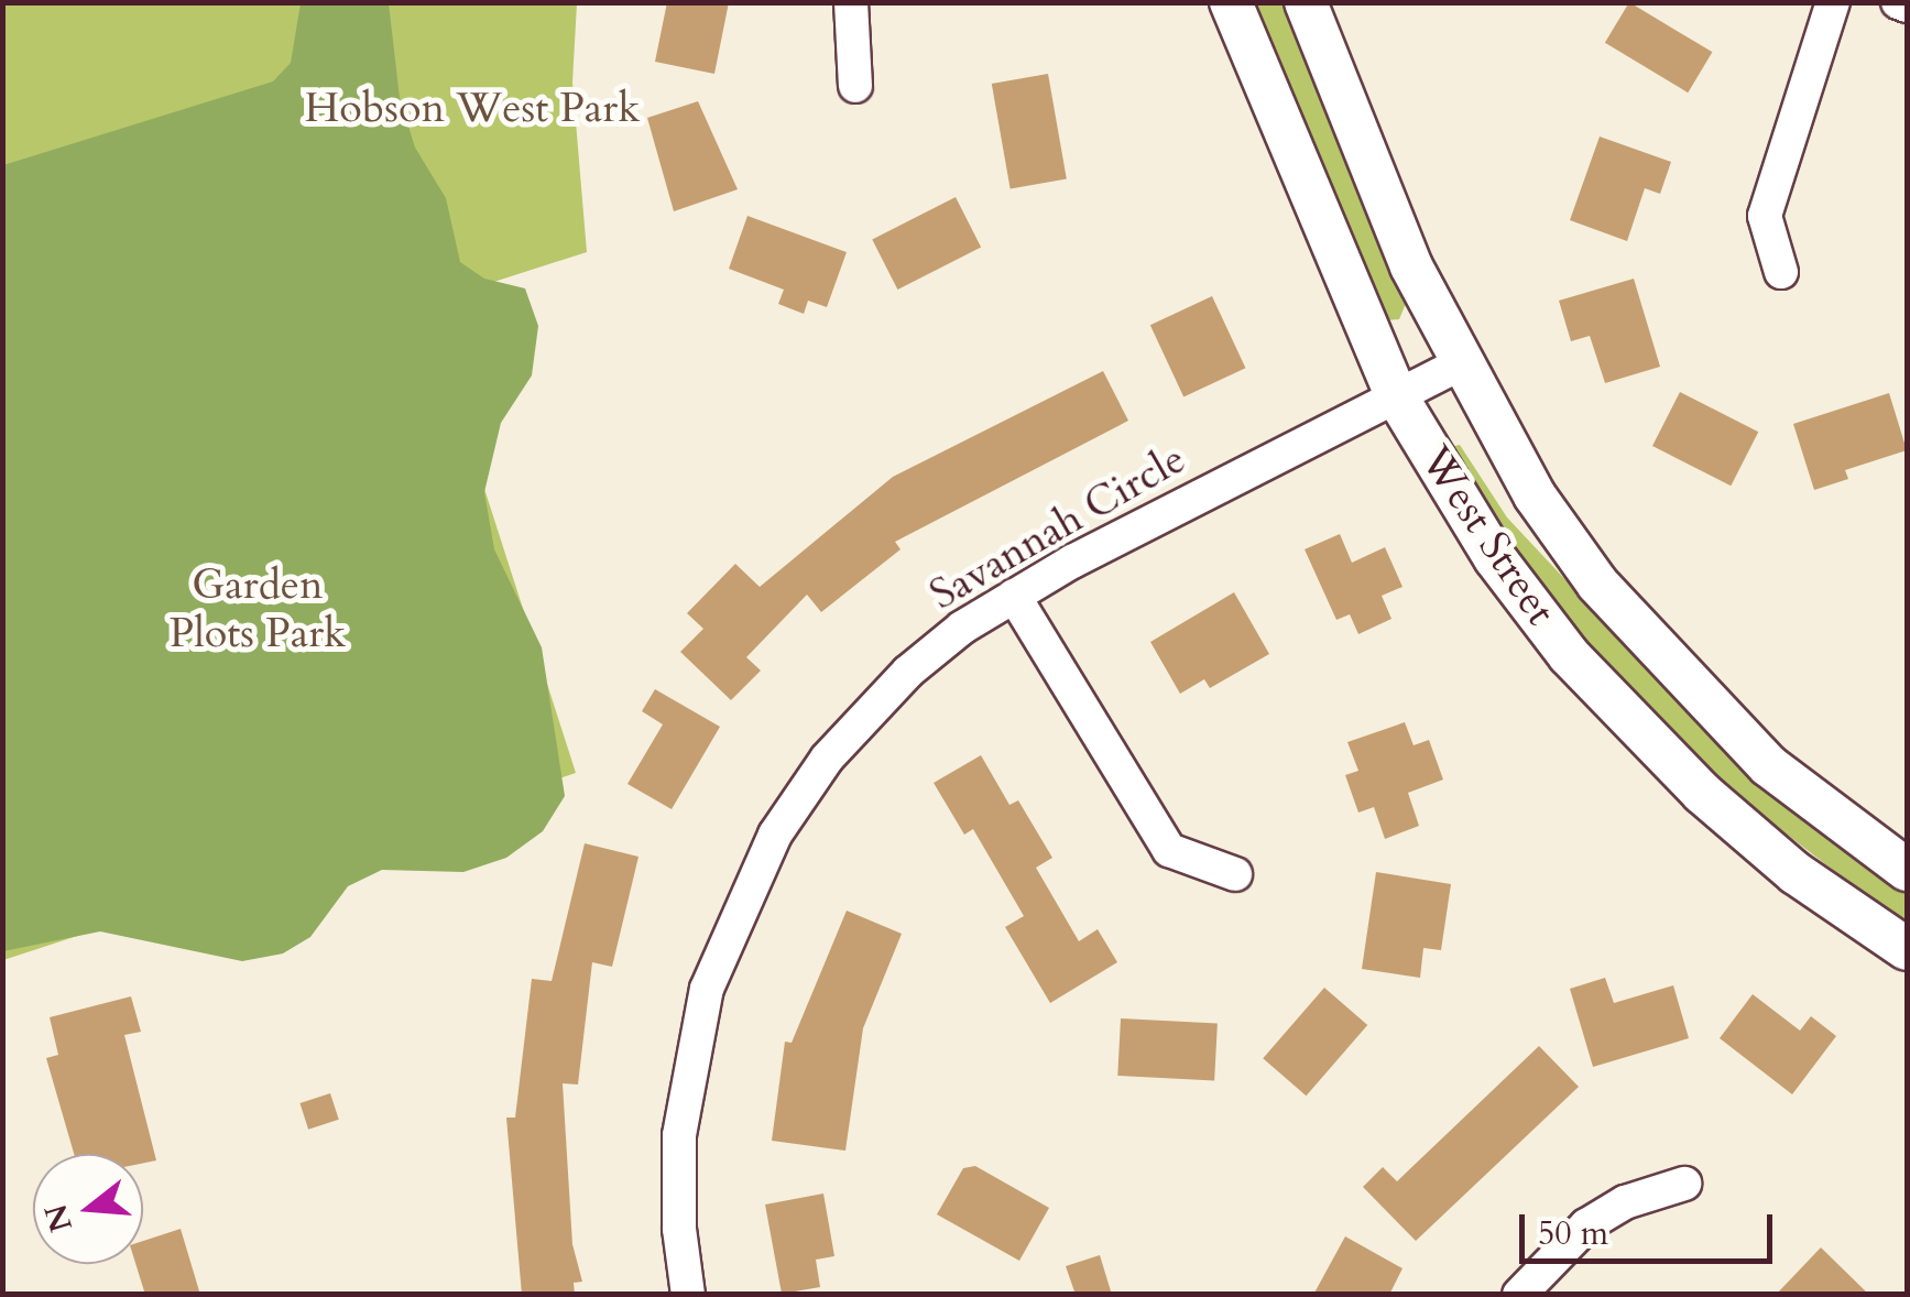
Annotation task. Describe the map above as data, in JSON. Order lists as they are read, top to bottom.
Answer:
{
  "streets": {
    "street": ["Savannah Circle", "West Street"]
  },
  "crossings": [
    ["Savannah Circle", "West Street"]
  ],
  "parks": ["Hobson West Park", "Garden Plots Park"],
  "scale_bar": "50 m",
  "north": "left"
}
